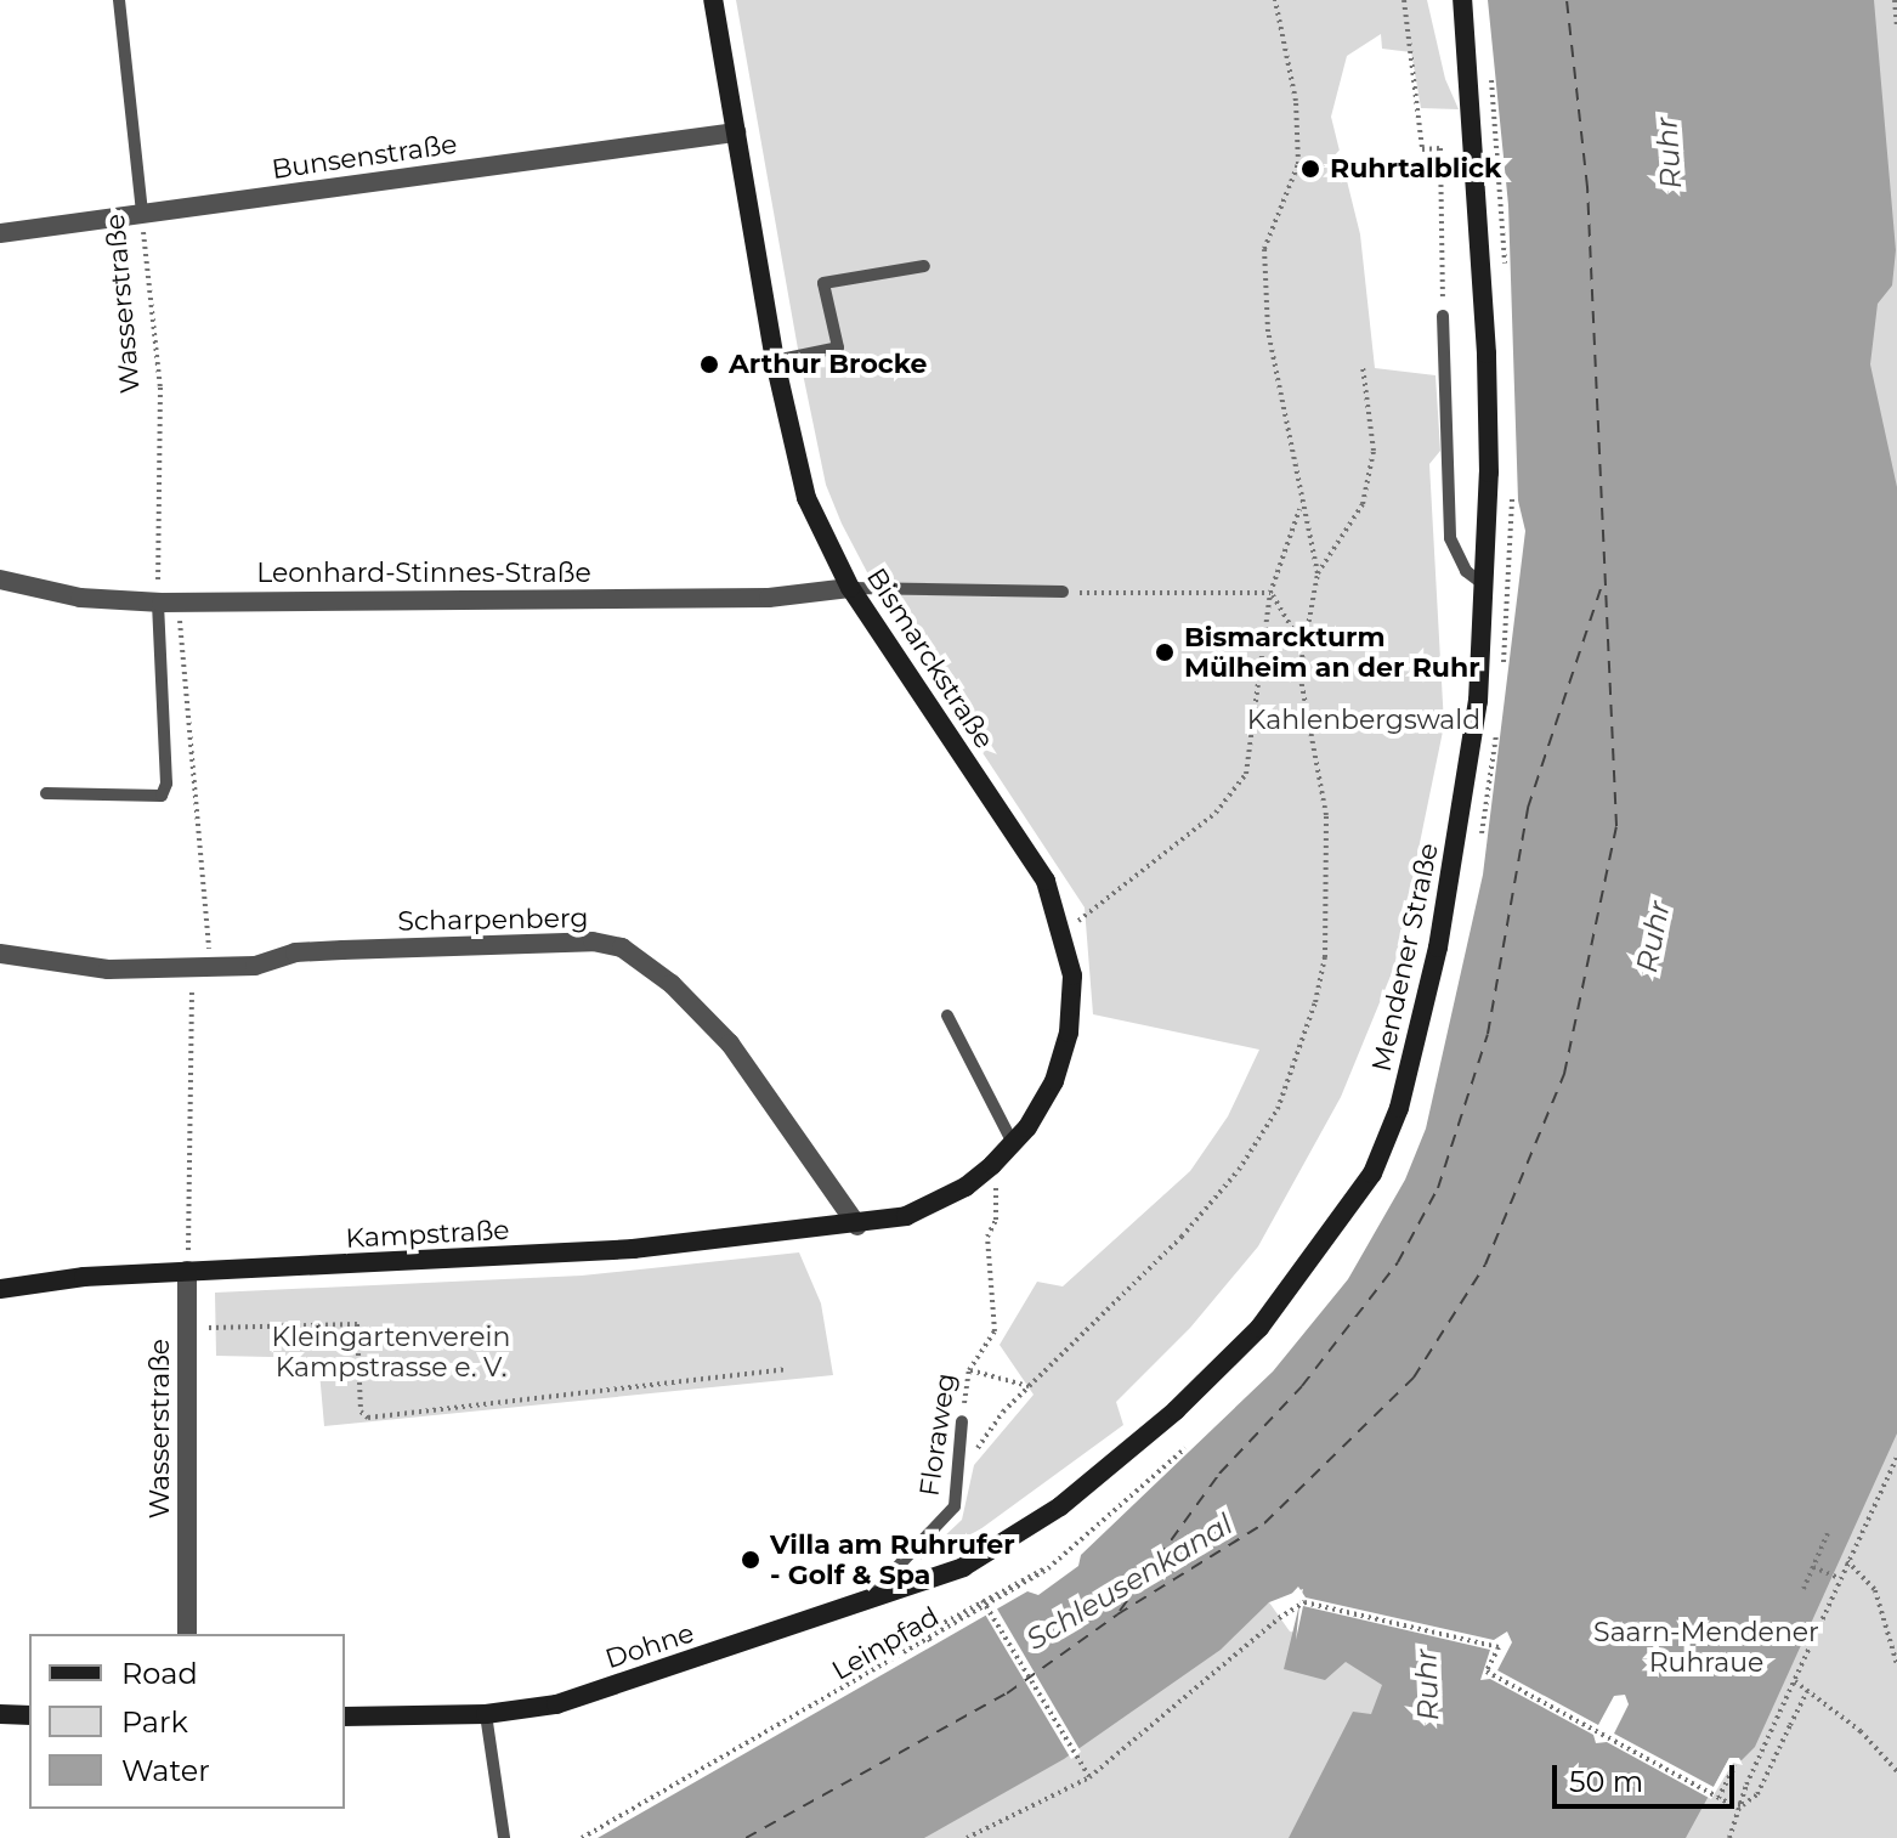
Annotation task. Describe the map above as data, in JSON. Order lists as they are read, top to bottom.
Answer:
{
  "streets": {
    "street": [
      "Bunsenstraße",
      "Wasserstraße",
      "Leonhard-Stinnes-Straße",
      "Bismarckstraße",
      "Scharpenberg",
      "Mendener Straße",
      "Kampstraße",
      "Dohne"
    ],
    "lane": ["Floraweg"],
    "path": ["Leinpfad"]
  },
  "crossings": [
    ["Bunsenstraße", "Wasserstraße"],
    ["Bunsenstraße", "Bismarckstraße"],
    ["Wasserstraße", "Leonhard-Stinnes-Straße"],
    ["Wasserstraße", "Scharpenberg"],
    ["Wasserstraße", "Kampstraße"],
    ["Leonhard-Stinnes-Straße", "Bismarckstraße"],
    ["Bismarckstraße", "Scharpenberg"],
    ["Bismarckstraße", "Kampstraße"],
    ["Scharpenberg", "Kampstraße"],
    ["Mendener Straße", "Dohne"],
    ["Floraweg", "Dohne"]
  ],
  "water": ["Ruhr", "Schleusenkanal"],
  "parks": ["Kahlenbergswald", "Kleingartenverein Kampstrasse e. V.", "Saarn-Mendener Ruhraue"],
  "places": [
    "Ruhrtalblick",
    "Arthur Brocke",
    "Bismarckturm Mülheim an der Ruhr",
    "Villa am Ruhrufer - Golf & Spa"
  ],
  "legend": ["Road", "Park", "Water"],
  "scale_bar": "50 m"
}
